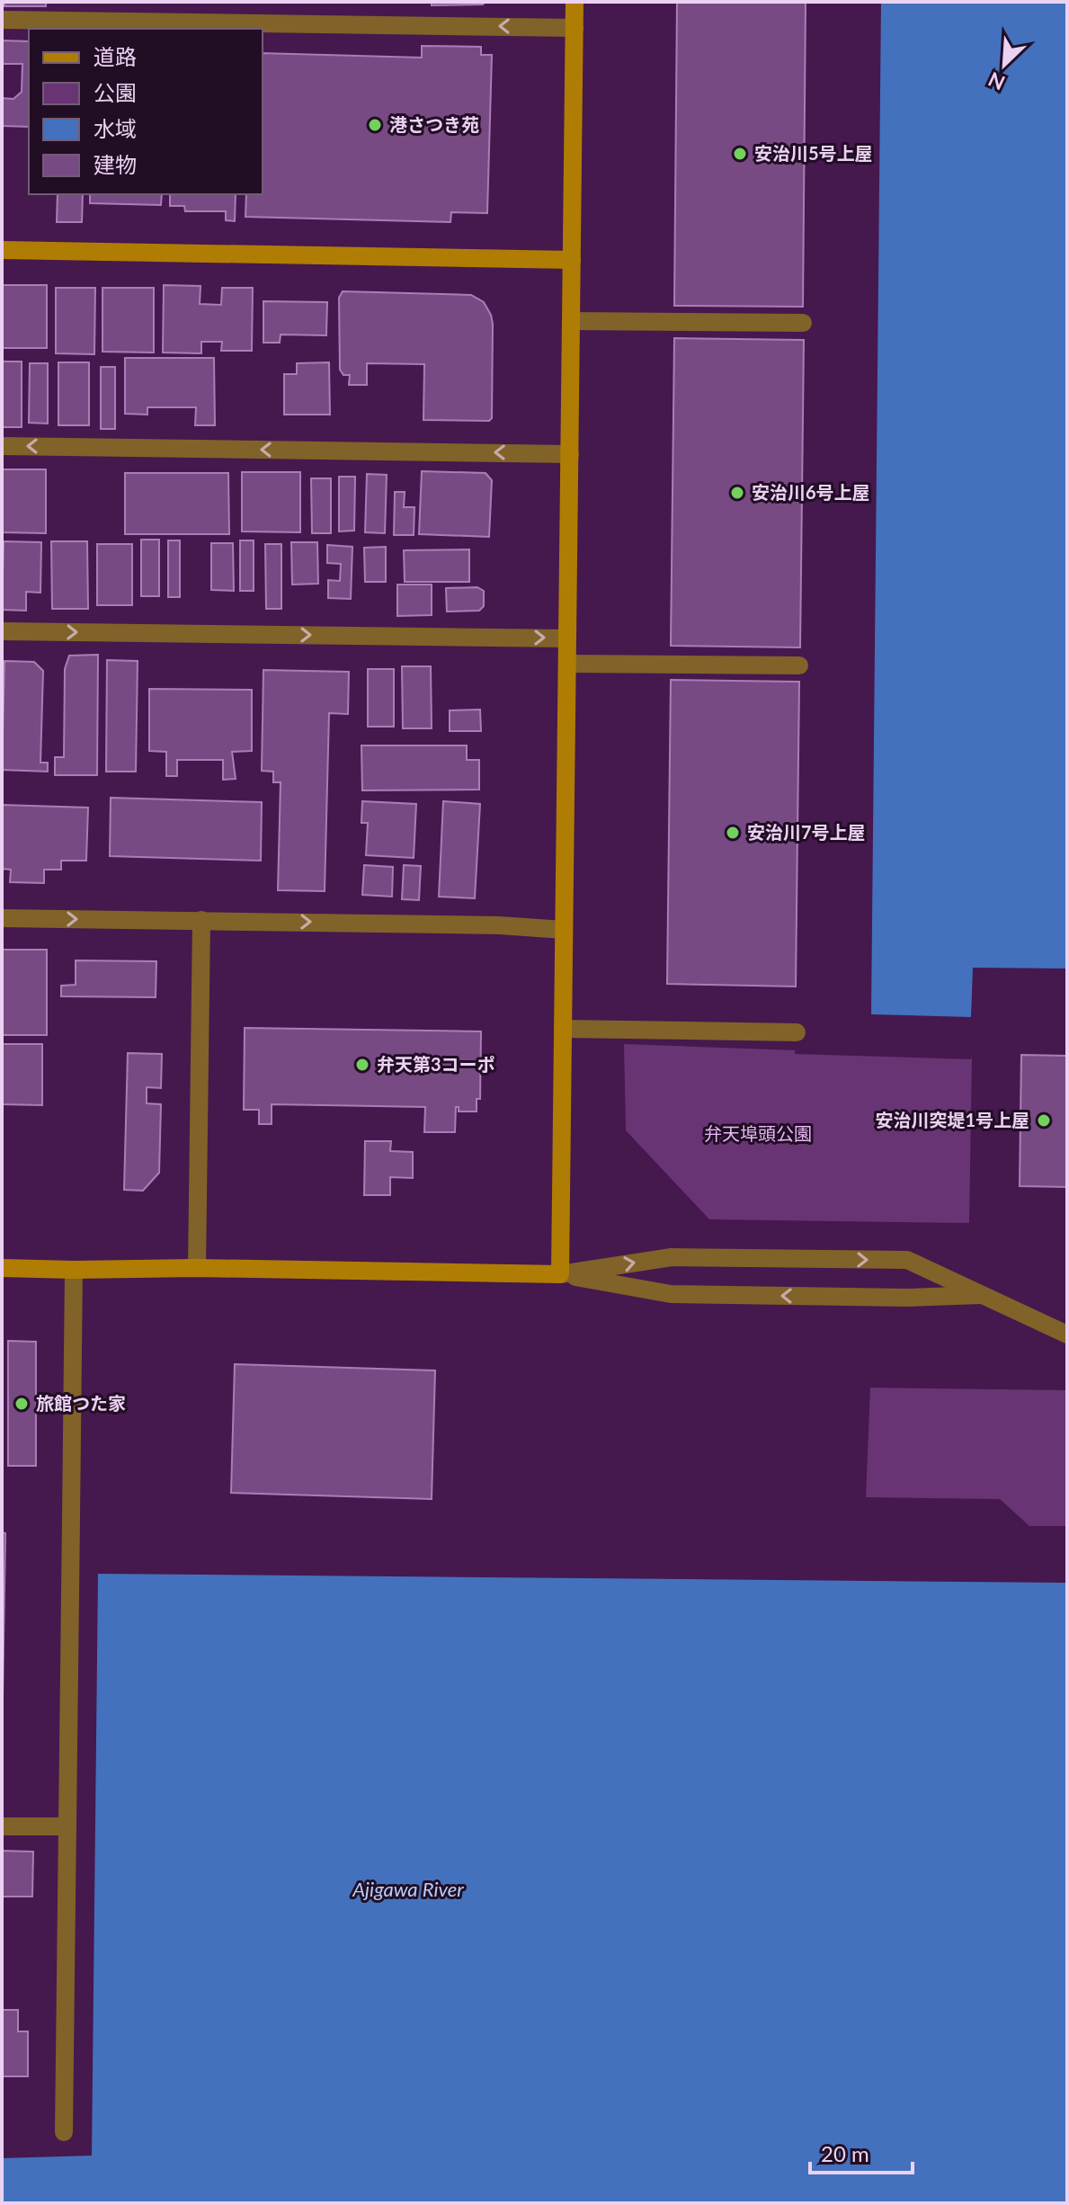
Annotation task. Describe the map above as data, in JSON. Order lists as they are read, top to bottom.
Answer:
{
  "water": ["Ajigawa River"],
  "parks": ["弁天埠頭公園"],
  "places": [
    "港さつき苑",
    "安治川5号上屋",
    "安治川6号上屋",
    "安治川7号上屋",
    "弁天第3コーポ",
    "安治川突堤1号上屋",
    "旅館つた家"
  ],
  "legend": [
    "道路",
    "公園",
    "水域",
    "建物"
  ],
  "scale_bar": "20 m",
  "north": "bottom left"
}
